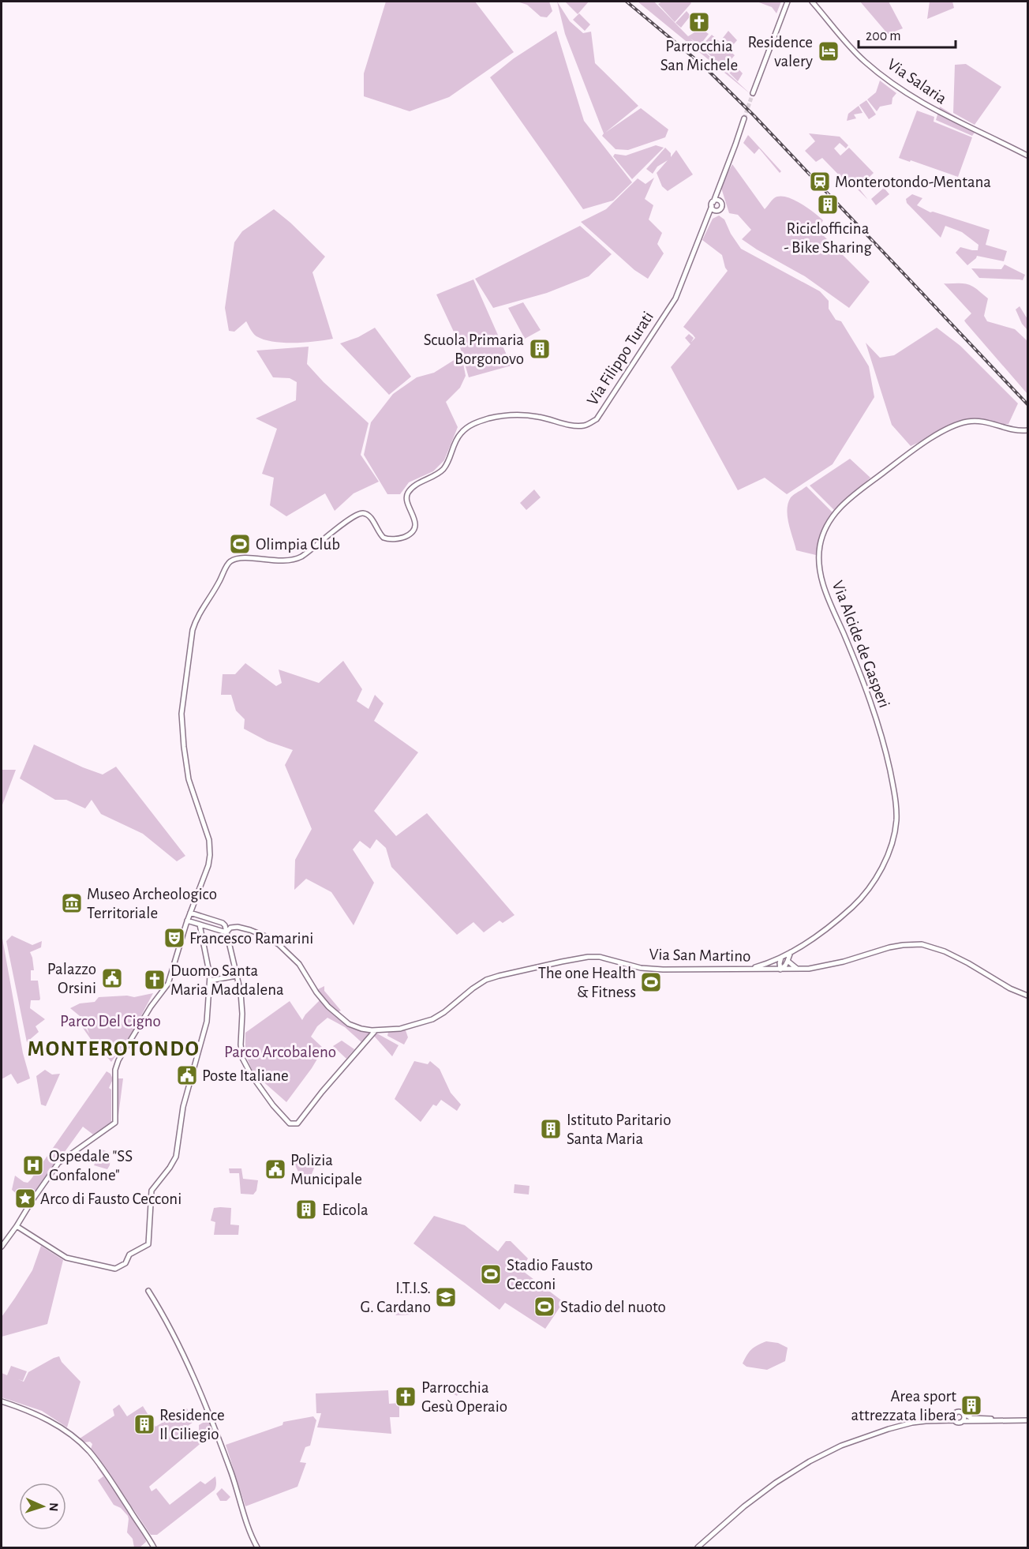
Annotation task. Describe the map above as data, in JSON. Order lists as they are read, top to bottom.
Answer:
{
  "streets": {
    "main road": [
      "Via Salaria",
      "Via Filippo Turati",
      "Via Alcide de Gasperi",
      "Via San Martino"
    ]
  },
  "crossings": [
    ["Via Alcide de Gasperi", "Via San Martino"]
  ],
  "districts": ["MONTEROTONDO"],
  "parks": ["Parco Del Cigno", "Parco Arcobaleno"],
  "places": {
    "church": ["Parrocchia San Michele", "Duomo Santa Maria Maddalena", "Parrocchia Gesù Operaio"],
    "hotel": ["Residence valery"],
    "station": ["Monterotondo-Mentana"],
    "building": [
      "Riciclofficina - Bike Sharing",
      "Scuola Primaria Borgonovo",
      "Istituto Paritario Santa Maria",
      "Edicola",
      "Area sport attrezzata libera",
      "Residence Il Ciliegio"
    ],
    "sports": [
      "Olimpia Club",
      "The one Health & Fitness",
      "Stadio Fausto Cecconi",
      "Stadio del nuoto"
    ],
    "museum": ["Museo Archeologico Territoriale"],
    "theatre": ["Francesco Ramarini"],
    "public building": ["Palazzo Orsini", "Poste Italiane", "Polizia Municipale"],
    "hospital": ["Ospedale \"SS Gonfalone\""],
    "place": ["Arco di Fausto Cecconi"],
    "school or university": ["I.T.I.S. G. Cardano"]
  },
  "scale_bar": "200 m",
  "north": "right"
}
